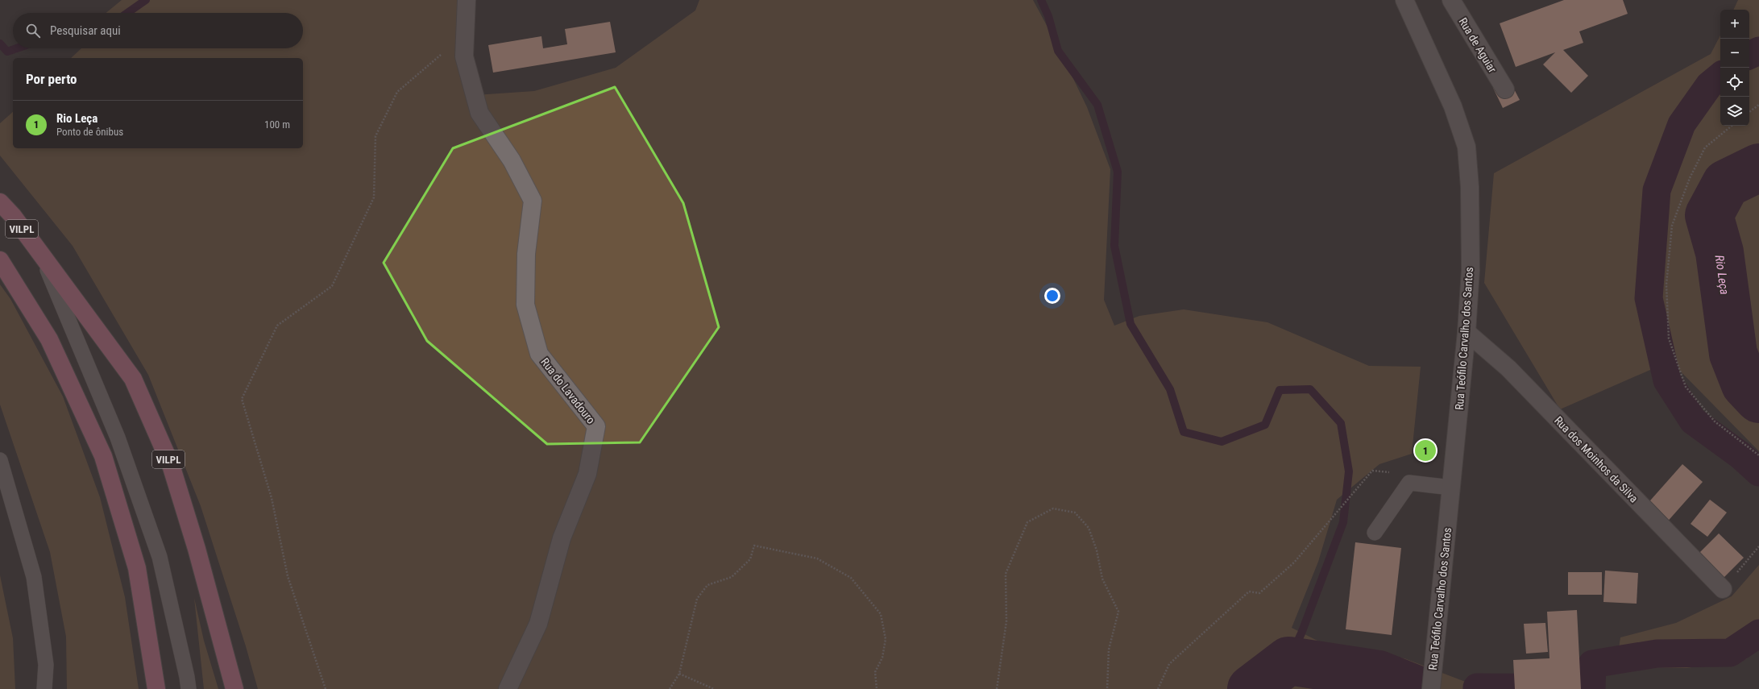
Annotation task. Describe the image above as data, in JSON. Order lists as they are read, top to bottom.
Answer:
{
  "streets": {
    "highway": ["VILPL"],
    "street": [
      "Rua de Aguiar",
      "Rua Teófilo Carvalho dos Santos",
      "Rua do Lavadouro",
      "Rua dos Moinhos da Silva"
    ]
  },
  "crossings": [
    ["Rua Teófilo Carvalho dos Santos", "Rua dos Moinhos da Silva"]
  ],
  "water": ["Rio Leça"],
  "page": {
    "map_buttons": ["+", "−"],
    "search": "Pesquisar aqui",
    "heading": "Por perto",
    "list": [
      {
        "mark": "1",
        "name": "Rio Leça",
        "note": "Ponto de ônibus",
        "value": "100 m"
      }
    ],
    "pins": "1"
  }
}
